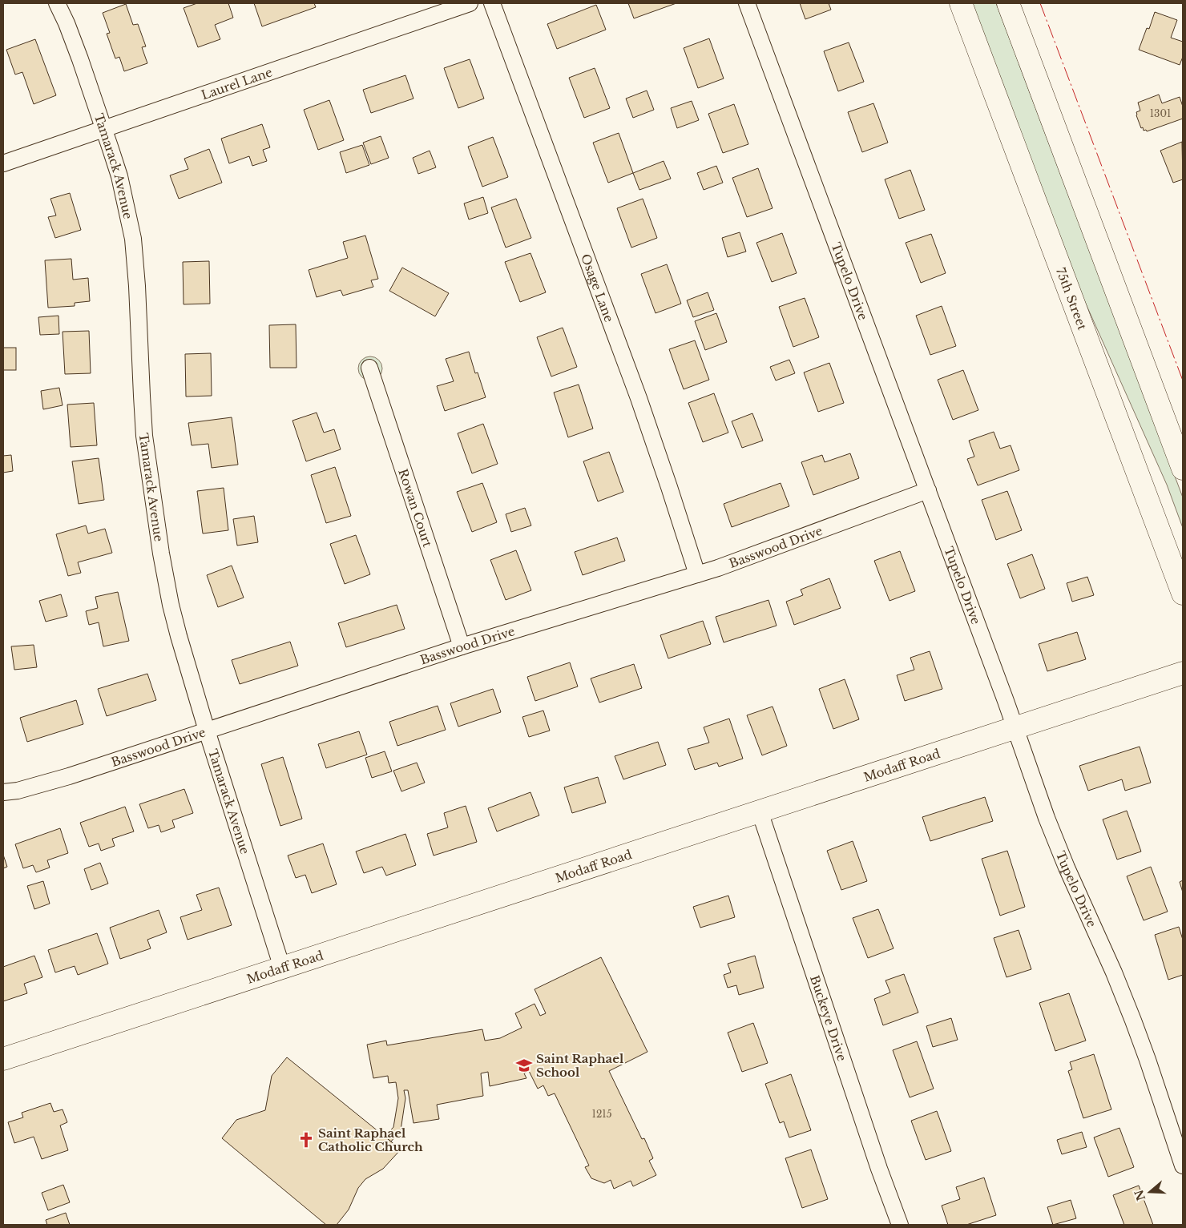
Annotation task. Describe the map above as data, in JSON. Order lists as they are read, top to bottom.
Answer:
{
  "streets": {
    "street": [
      "Laurel Lane",
      "Tamarack Avenue",
      "Tupelo Drive",
      "Osage Lane",
      "75th Street",
      "Rowan Court",
      "Basswood Drive",
      "Modaff Road",
      "Buckeye Drive"
    ]
  },
  "crossings": [
    ["Laurel Lane", "Tamarack Avenue"],
    ["Tamarack Avenue", "Basswood Drive"],
    ["Tamarack Avenue", "Modaff Road"],
    ["Tupelo Drive", "Basswood Drive"],
    ["Tupelo Drive", "Modaff Road"],
    ["Osage Lane", "Basswood Drive"],
    ["Rowan Court", "Basswood Drive"],
    ["Modaff Road", "Buckeye Drive"]
  ],
  "places": {
    "school or university": ["Saint Raphael School"],
    "church": ["Saint Raphael Catholic Church"]
  },
  "house_numbers": ["1301", "1215"],
  "north": "left"
}
